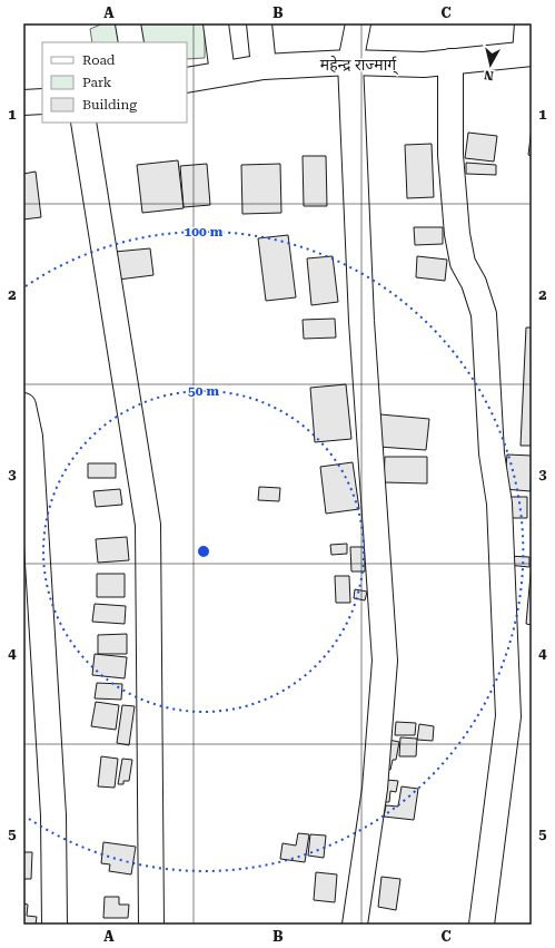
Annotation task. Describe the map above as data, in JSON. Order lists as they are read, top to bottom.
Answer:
{
  "streets": {
    "main road": ["महेन्द्र राज्मार्ग्"]
  },
  "legend": ["Road", "Park", "Building"],
  "north": "bottom",
  "grid": {
    "columns": ["A", "B", "C"],
    "rows": [
      "1",
      "2",
      "3",
      "4",
      "5"
    ]
  },
  "rings": ["100 m", "50 m"]
}
